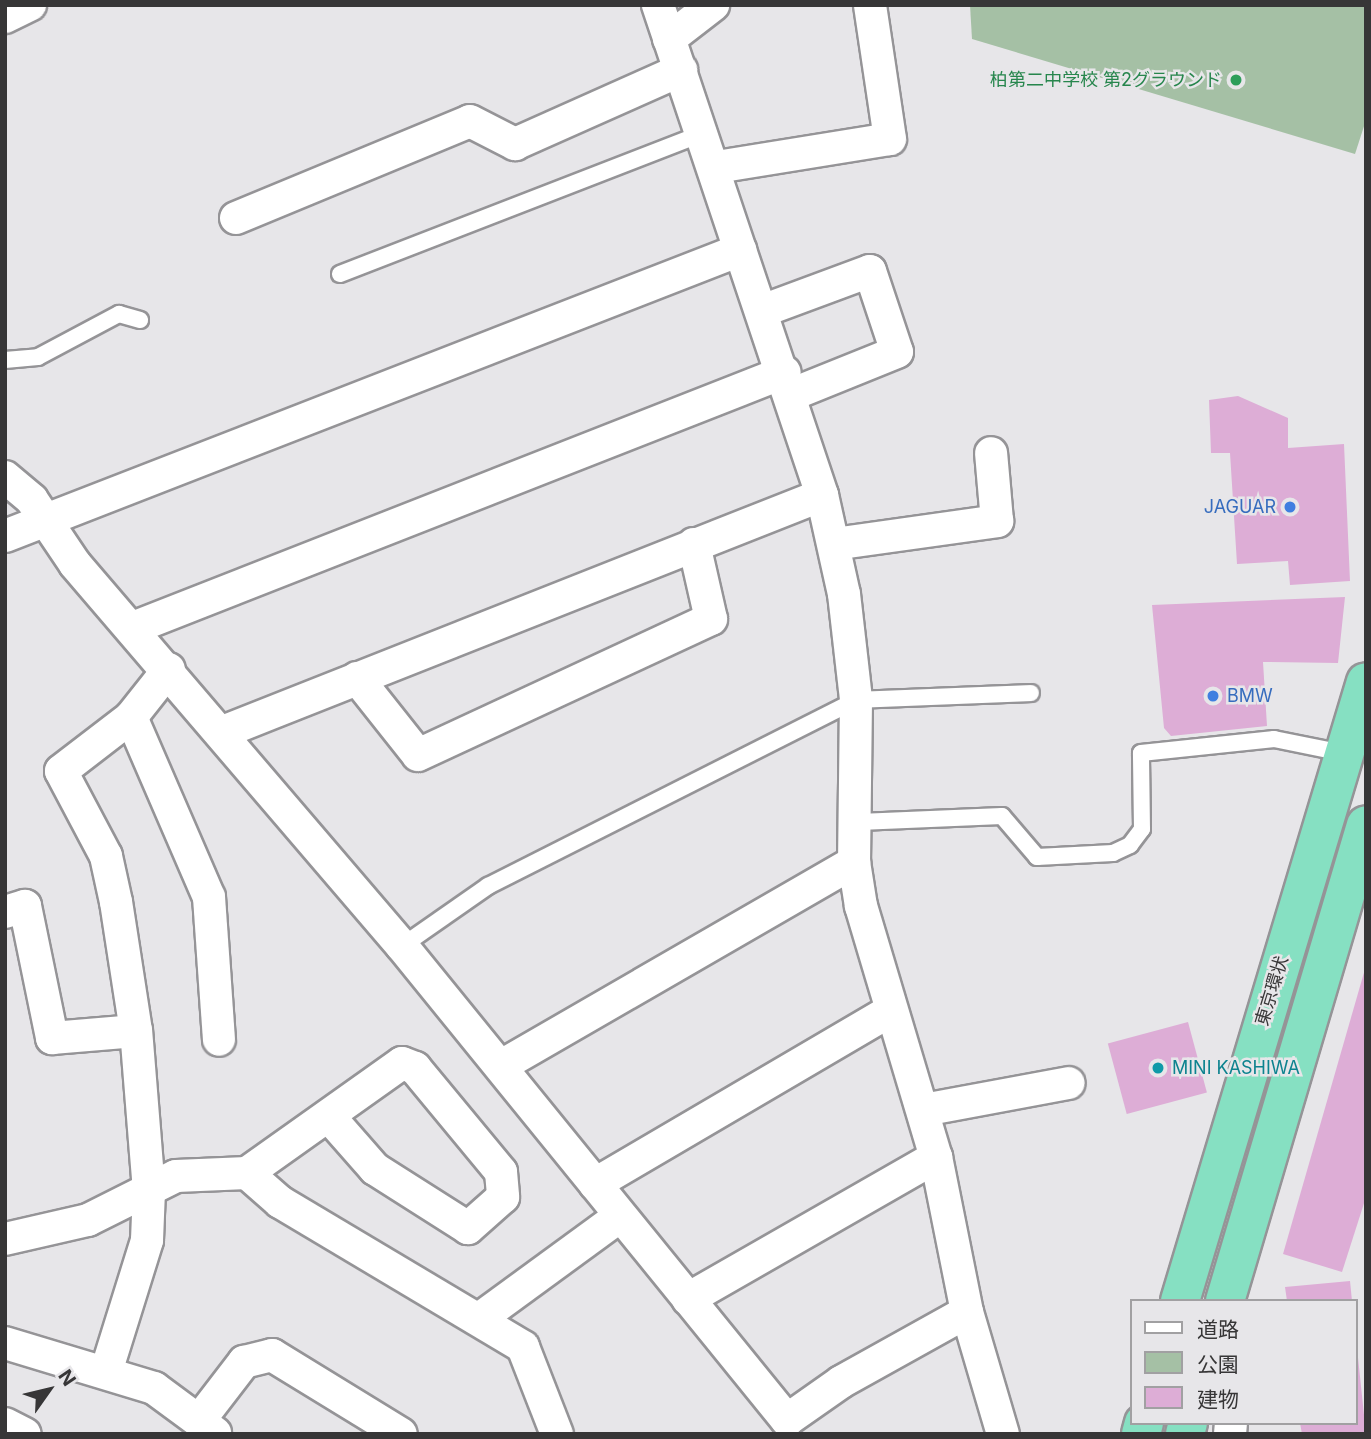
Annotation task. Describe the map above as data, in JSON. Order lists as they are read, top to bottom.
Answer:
{
  "streets": {
    "highway": ["東京環状"]
  },
  "places": [
    "柏第二中学校 第2グラウンド",
    "JAGUAR",
    "BMW",
    "MINI KASHIWA"
  ],
  "legend": ["道路", "公園", "建物"],
  "north": "top right"
}
